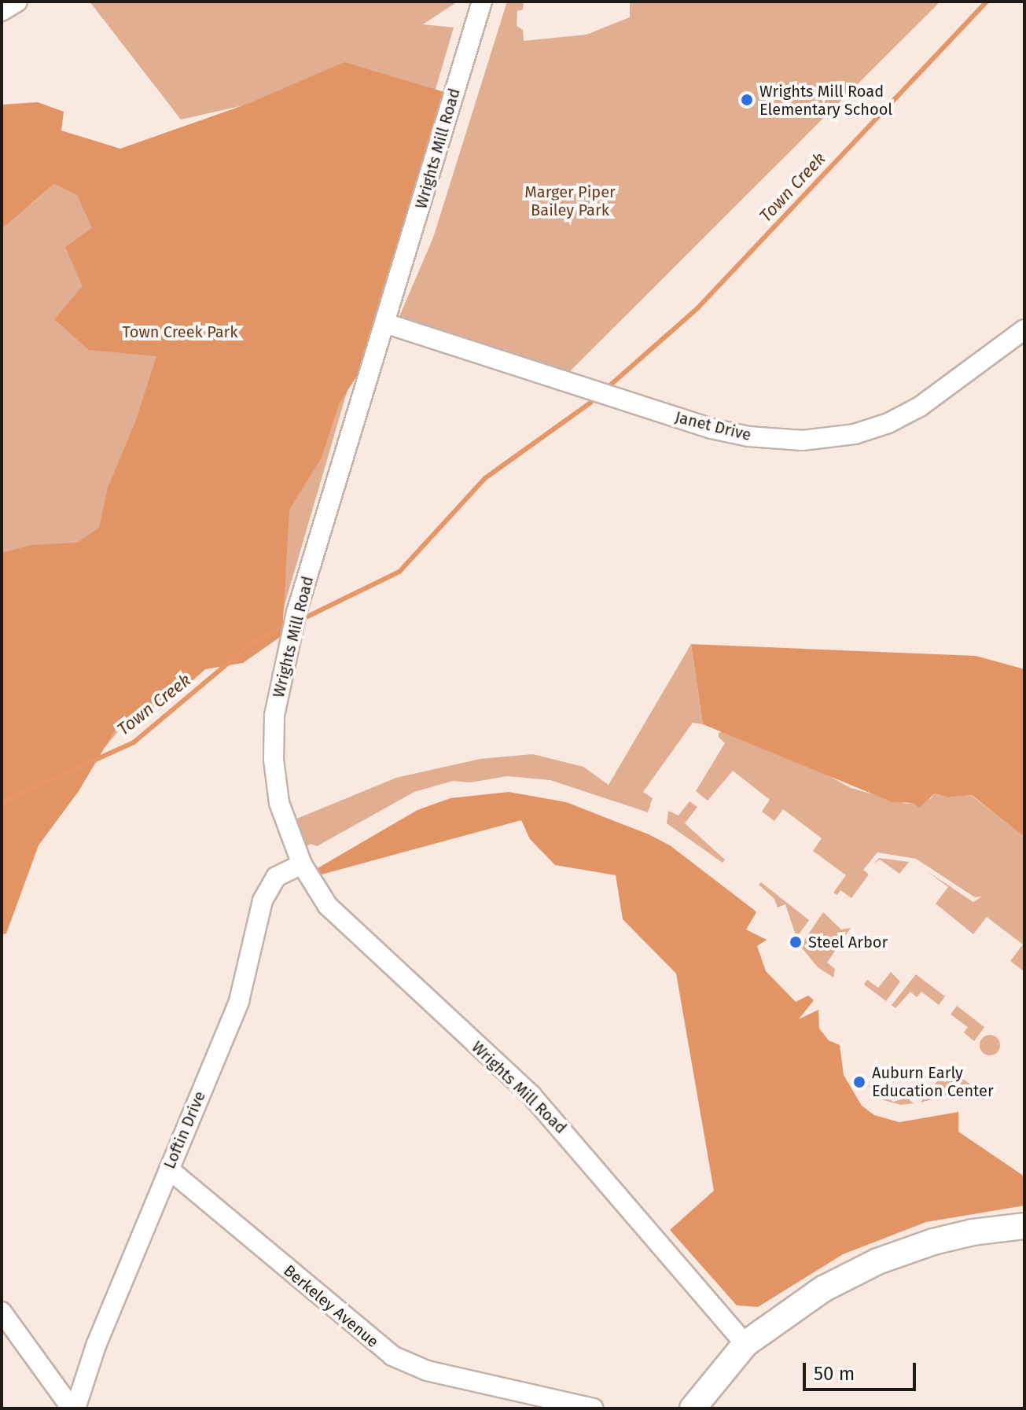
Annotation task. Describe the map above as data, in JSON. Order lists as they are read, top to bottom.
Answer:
{
  "streets": {
    "street": [
      "Wrights Mill Road",
      "Janet Drive",
      "Loftin Drive",
      "Berkeley Avenue"
    ]
  },
  "crossings": [
    ["Wrights Mill Road", "Janet Drive"],
    ["Wrights Mill Road", "Loftin Drive"],
    ["Loftin Drive", "Berkeley Avenue"]
  ],
  "water": ["Town Creek"],
  "parks": ["Marger Piper Bailey Park", "Town Creek Park"],
  "places": ["Wrights Mill Road Elementary School", "Steel Arbor", "Auburn Early Education Center"],
  "scale_bar": "50 m"
}
